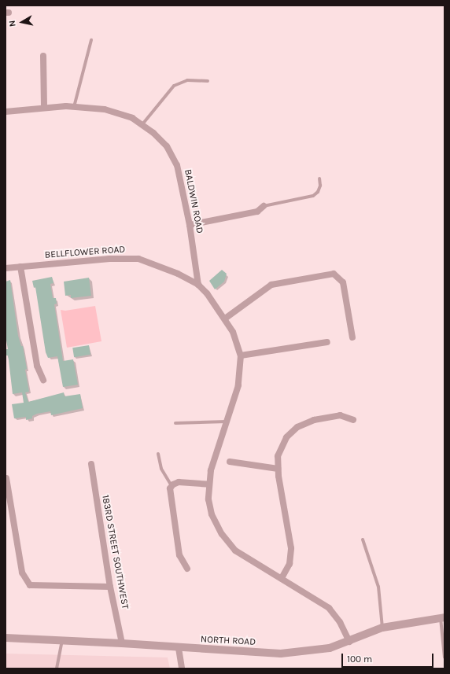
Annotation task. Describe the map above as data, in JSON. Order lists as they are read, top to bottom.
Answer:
{
  "streets": {
    "street": [
      "BALDWIN ROAD",
      "BELLFLOWER ROAD",
      "183RD STREET SOUTHWEST",
      "NORTH ROAD"
    ]
  },
  "crossings": [
    ["BALDWIN ROAD", "BELLFLOWER ROAD"],
    ["183RD STREET SOUTHWEST", "NORTH ROAD"]
  ],
  "scale_bar": "100 m",
  "north": "left"
}
